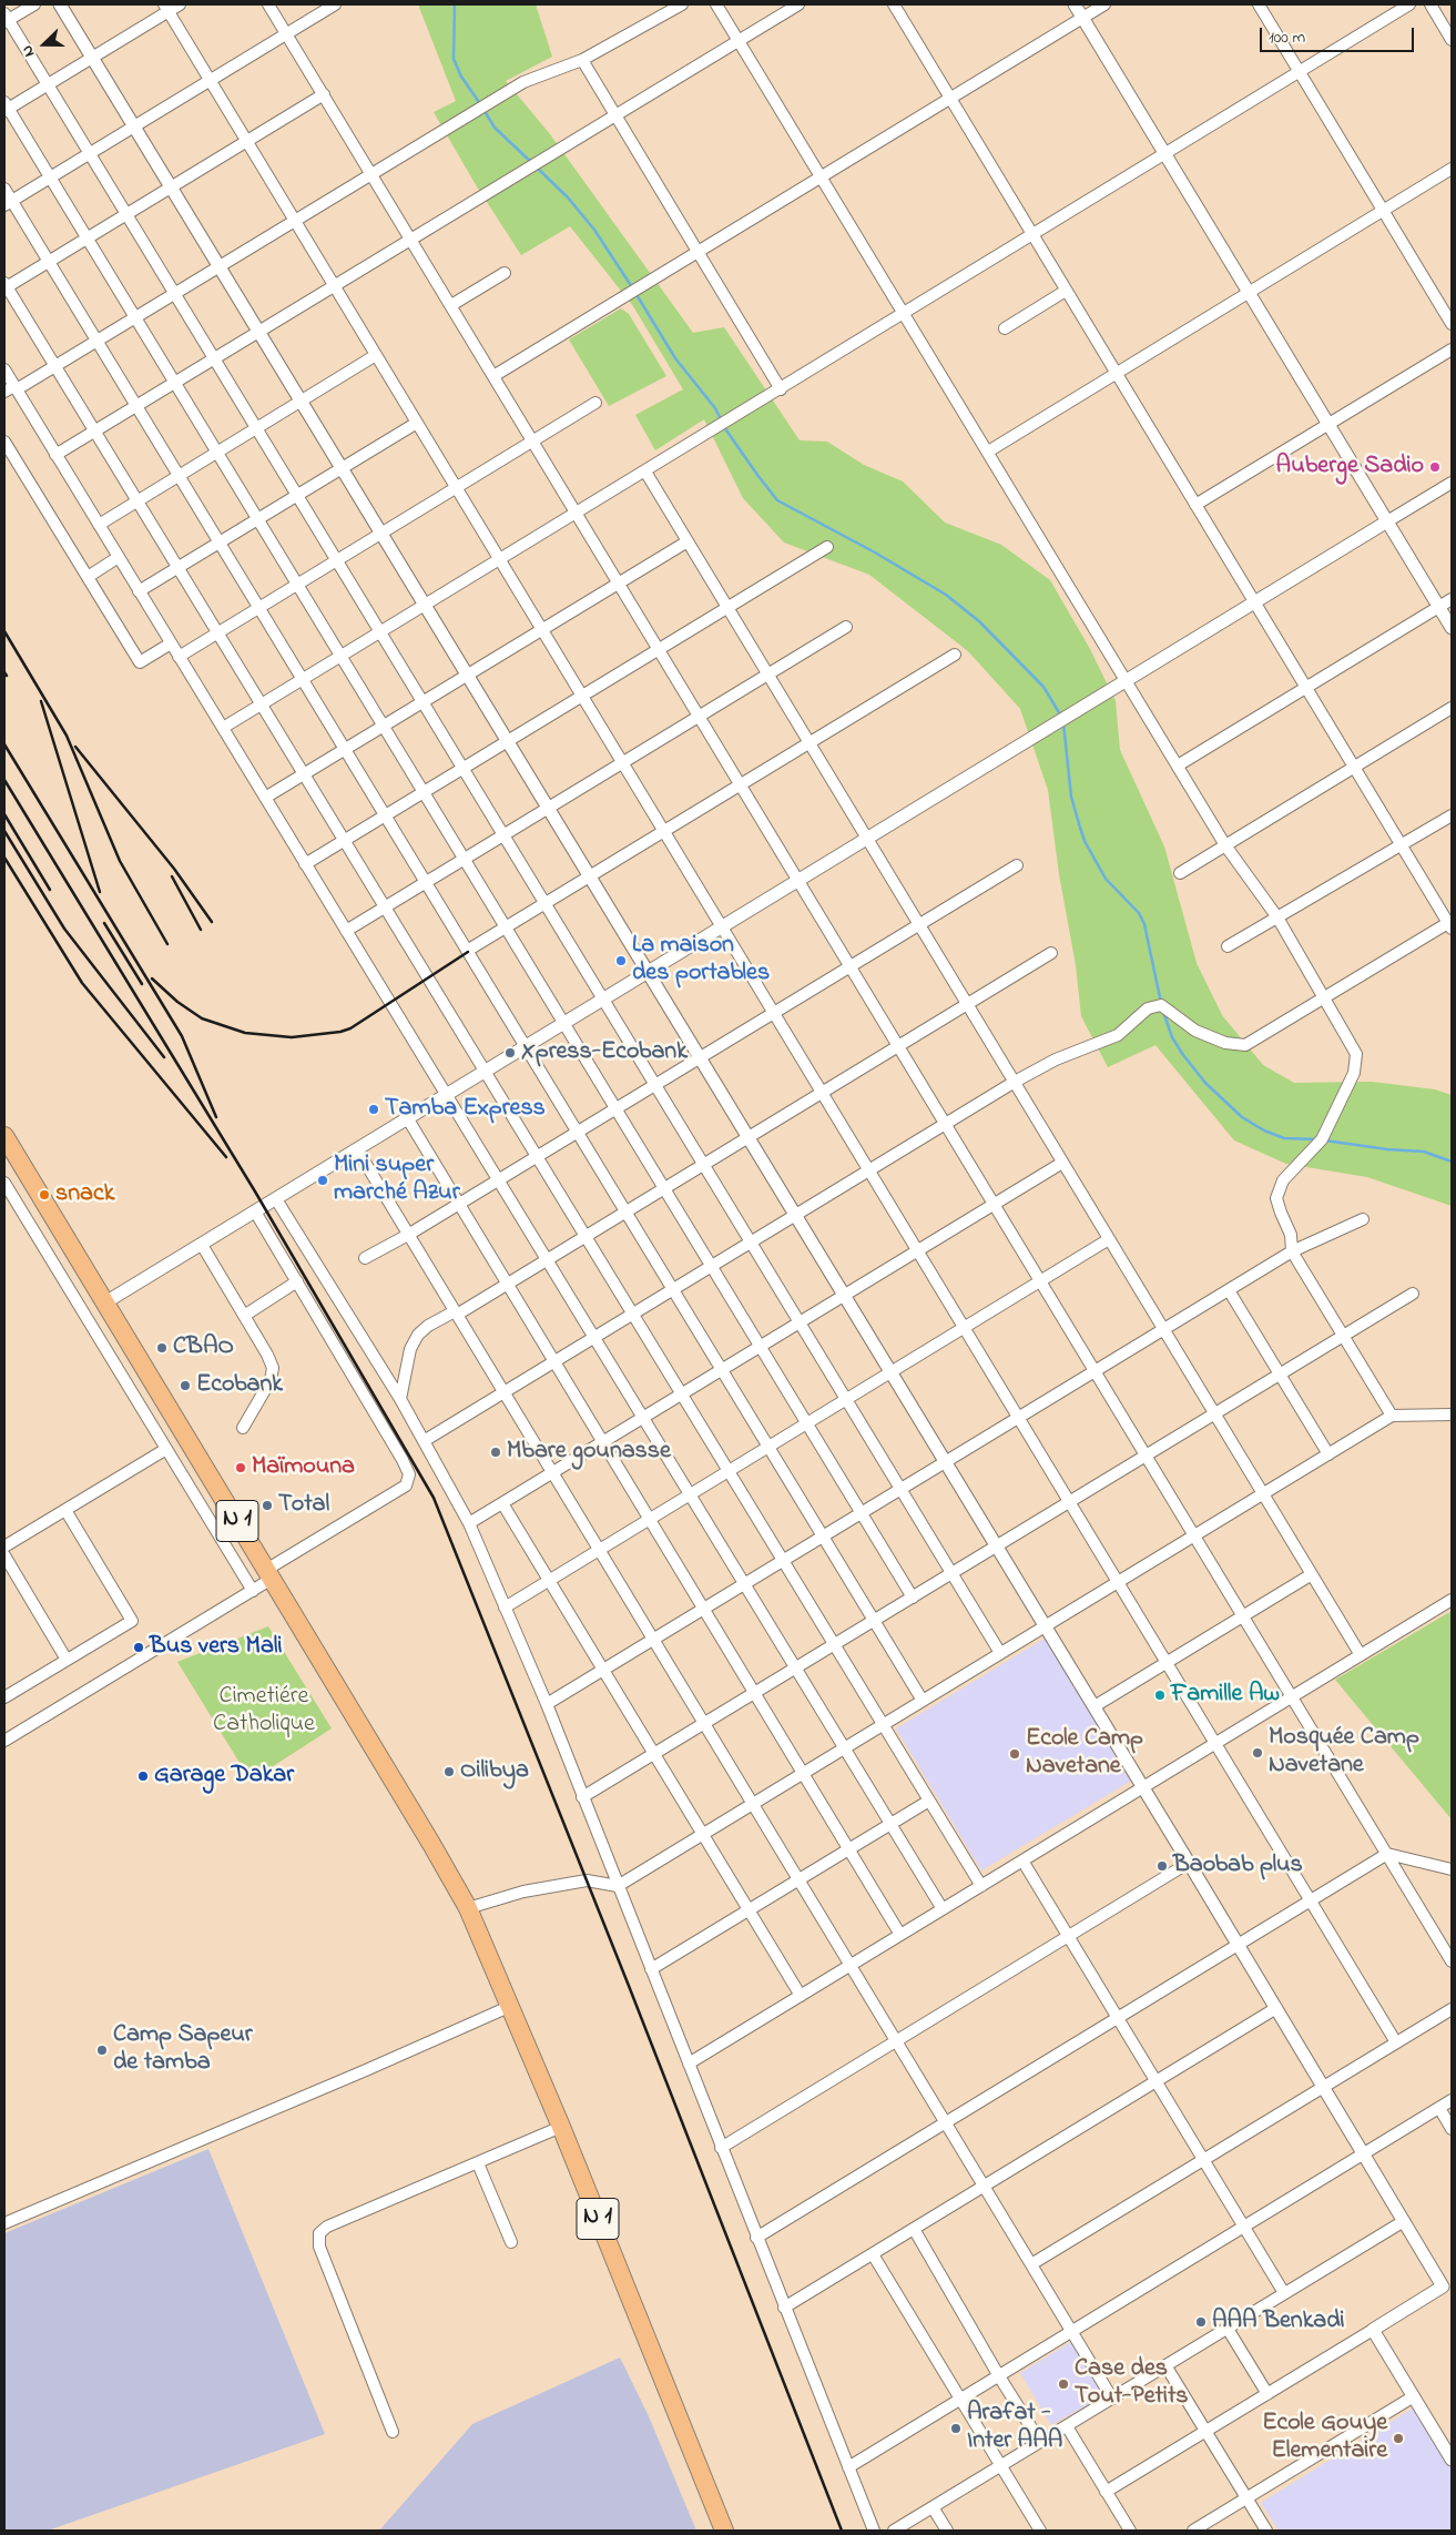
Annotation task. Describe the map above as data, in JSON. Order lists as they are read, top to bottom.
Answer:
{
  "streets": {
    "highway": ["N 1"]
  },
  "parks": ["Cimetiére Catholique"],
  "places": [
    "Auberge Sadio",
    "La maison des portables",
    "Xpress-Ecobank",
    "Tamba Express",
    "Mini super marché Azur",
    "snack",
    "CBAO",
    "Ecobank",
    "Mbare gounasse",
    "Maïmouna",
    "Total",
    "Bus vers Mali",
    "Famille Aw",
    "Mosquée Camp Navetane",
    "Ecole Camp Navetane",
    "Oilibya",
    "Garage Dakar",
    "Baobab plus",
    "Camp Sapeur de tamba",
    "AAA Benkadi",
    "Case des Tout-Petits",
    "Arafat - Inter AAA",
    "Ecole Gouye Elementaire"
  ],
  "scale_bar": "100 m",
  "north": "left"
}
